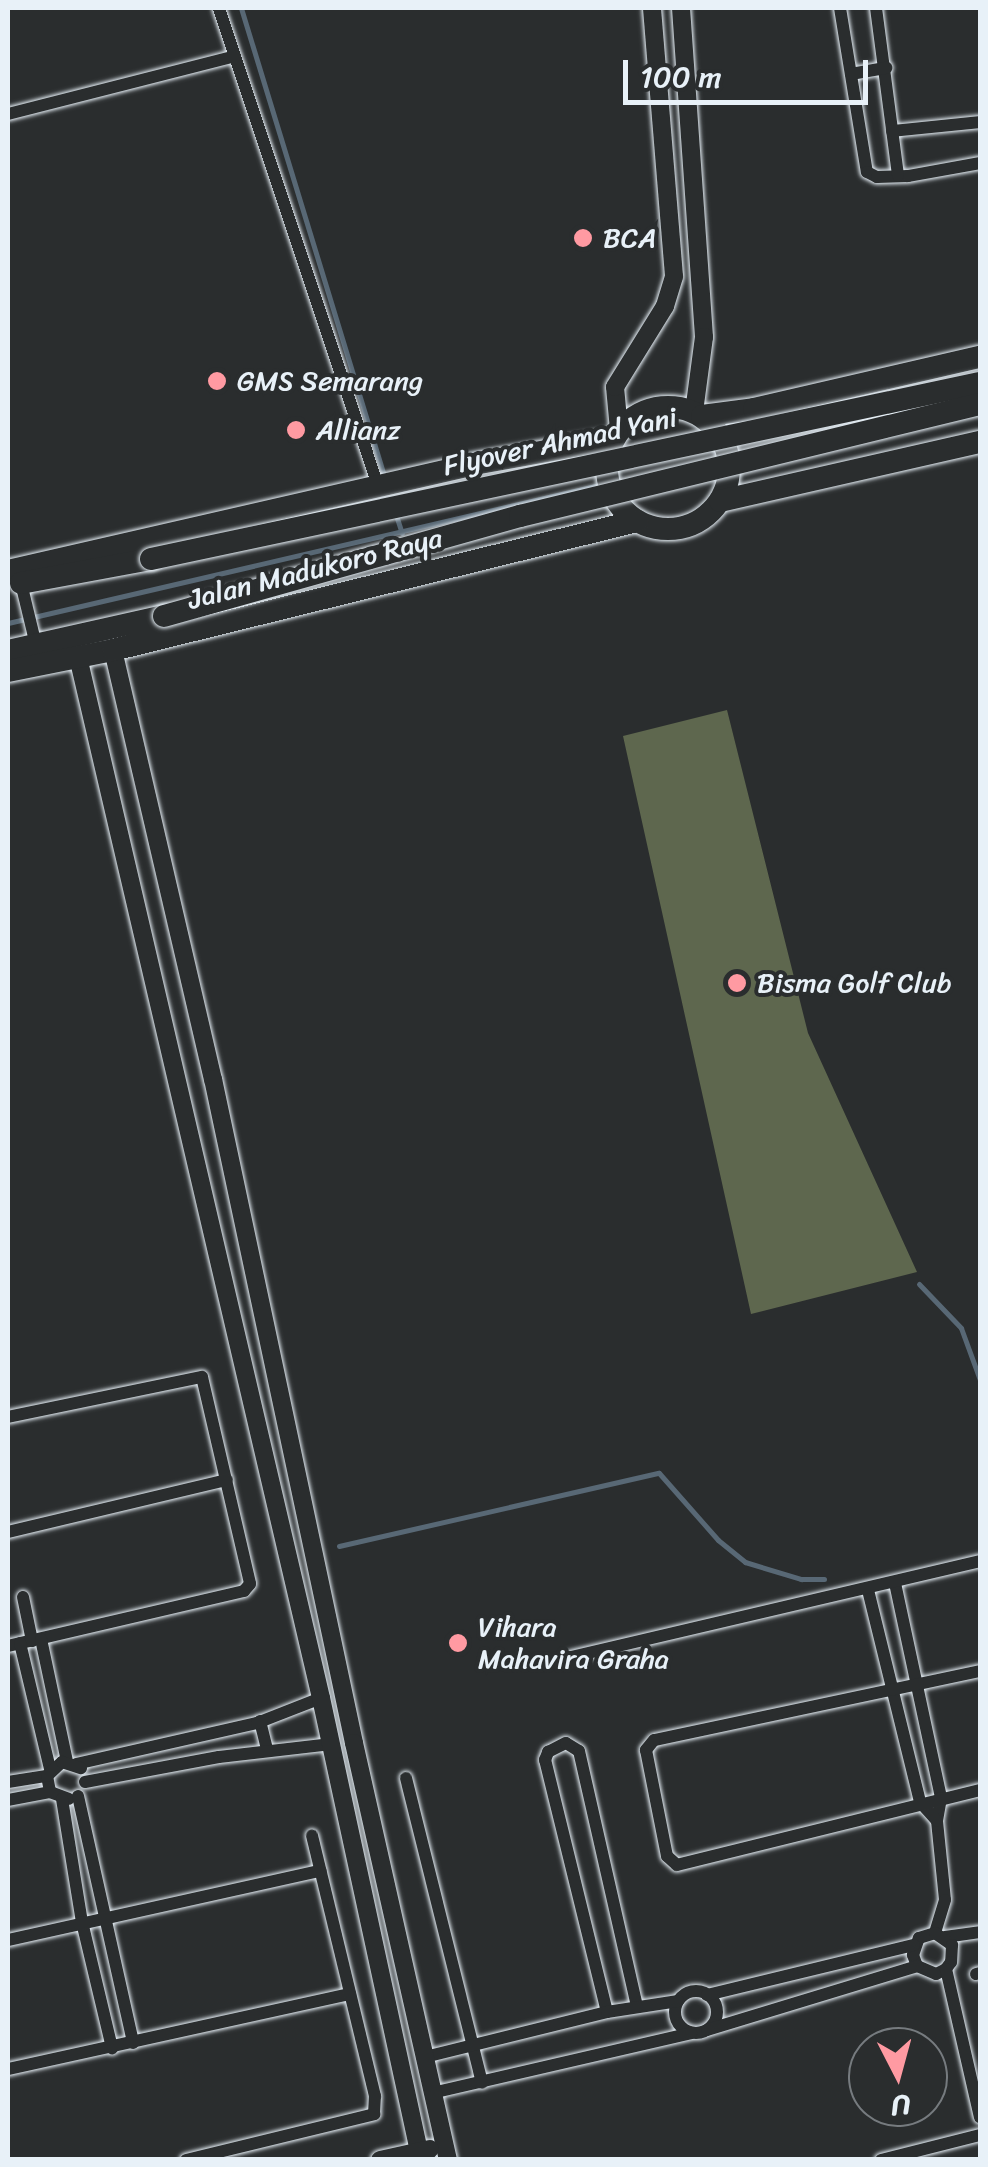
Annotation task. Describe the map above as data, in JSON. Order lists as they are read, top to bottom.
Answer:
{
  "streets": {
    "highway": ["Flyover Ahmad Yani", "Jalan Madukoro Raya"]
  },
  "crossings": [
    ["Flyover Ahmad Yani", "Jalan Madukoro Raya"]
  ],
  "places": [
    "BCA",
    "GMS Semarang",
    "Allianz",
    "Bisma Golf Club",
    "Vihara Mahavira Graha"
  ],
  "scale_bar": "100 m",
  "north": "bottom"
}
